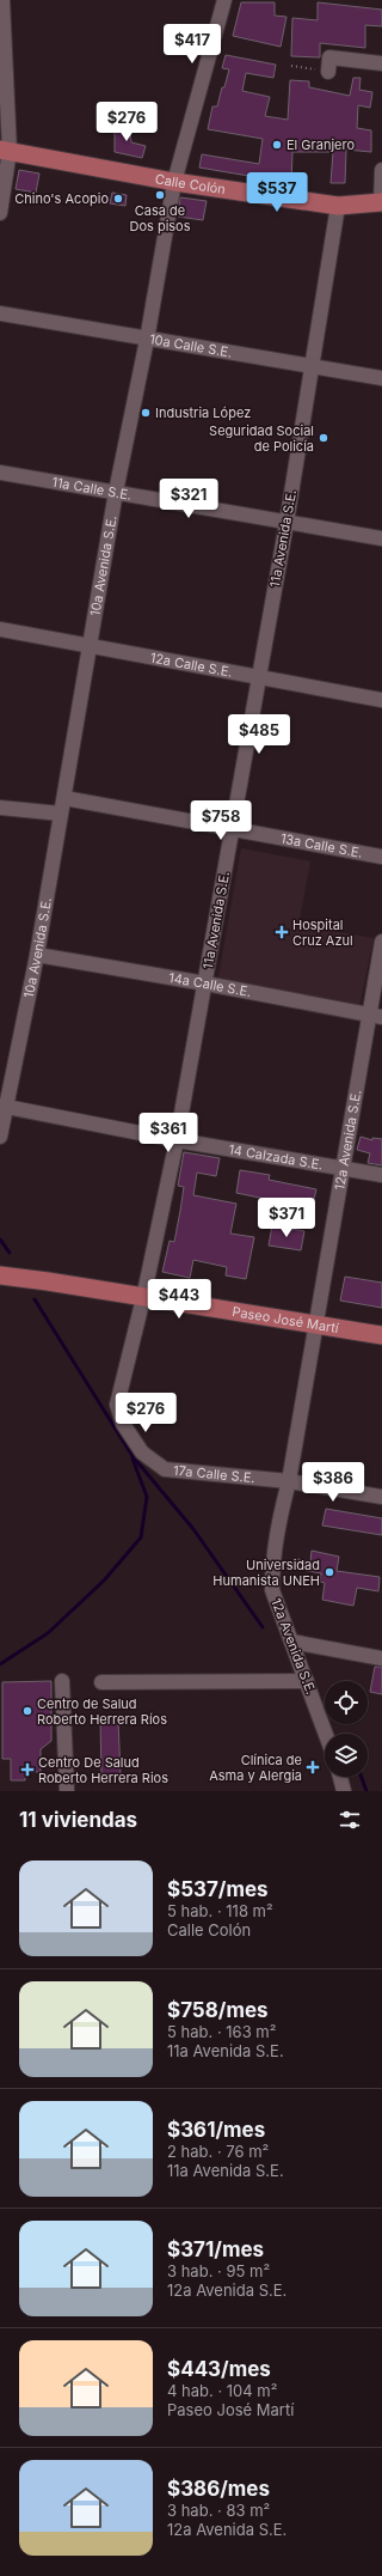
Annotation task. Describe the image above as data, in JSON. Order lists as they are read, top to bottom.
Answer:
{
  "streets": {
    "main road": ["Calle Colón", "Paseo José Martí"],
    "street": [
      "10a Calle S.E.",
      "11a Calle S.E.",
      "11a Avenida S.E.",
      "10a Avenida S.E.",
      "12a Calle S.E.",
      "13a Calle S.E.",
      "14a Calle S.E.",
      "12a Avenida S.E.",
      "14 Calzada S.E.",
      "17a Calle S.E."
    ]
  },
  "crossings": [
    ["Calle Colón", "11a Avenida S.E."],
    ["Calle Colón", "10a Avenida S.E."],
    ["10a Calle S.E.", "11a Avenida S.E."],
    ["10a Calle S.E.", "10a Avenida S.E."],
    ["11a Calle S.E.", "11a Avenida S.E."],
    ["11a Calle S.E.", "10a Avenida S.E."],
    ["11a Avenida S.E.", "12a Calle S.E."],
    ["11a Avenida S.E.", "13a Calle S.E."],
    ["11a Avenida S.E.", "14a Calle S.E."],
    ["11a Avenida S.E.", "14 Calzada S.E."],
    ["11a Avenida S.E.", "Paseo José Martí"],
    ["11a Avenida S.E.", "17a Calle S.E."],
    ["10a Avenida S.E.", "12a Calle S.E."],
    ["10a Avenida S.E.", "13a Calle S.E."],
    ["10a Avenida S.E.", "14a Calle S.E."],
    ["10a Avenida S.E.", "14 Calzada S.E."],
    ["14a Calle S.E.", "12a Avenida S.E."],
    ["12a Avenida S.E.", "14 Calzada S.E."],
    ["12a Avenida S.E.", "Paseo José Martí"],
    ["12a Avenida S.E.", "17a Calle S.E."]
  ],
  "places": {
    "other": [
      "El Granjero",
      "Casa de Dos pisos",
      "Chino's Acopio",
      "Industria López",
      "Seguridad Social de Policía",
      "Universidad Humanista UNEH",
      "Centro de Salud Roberto Herrera Ríos"
    ],
    "health": ["Hospital Cruz Azul", "Clínica de Asma y Alergia", "Centro De Salud Roberto Herrera Rios"]
  },
  "page": {
    "price": [
      "$417",
      "$276",
      "$537",
      "$321",
      "$485",
      "$758",
      "$361",
      "$371",
      "$443",
      "$276",
      "$386"
    ],
    "heading": "11 viviendas",
    "list": [
      {
        "name": "$537/mes",
        "note": "5 hab. · 118 m² · Calle Colón"
      },
      {
        "name": "$758/mes",
        "note": "5 hab. · 163 m² · 11a Avenida S.E."
      },
      {
        "name": "$361/mes",
        "note": "2 hab. · 76 m² · 11a Avenida S.E."
      },
      {
        "name": "$371/mes",
        "note": "3 hab. · 95 m² · 12a Avenida S.E."
      },
      {
        "name": "$443/mes",
        "note": "4 hab. · 104 m² · Paseo José Martí"
      },
      {
        "name": "$386/mes",
        "note": "3 hab. · 83 m² · 12a Avenida S.E."
      }
    ]
  }
}
